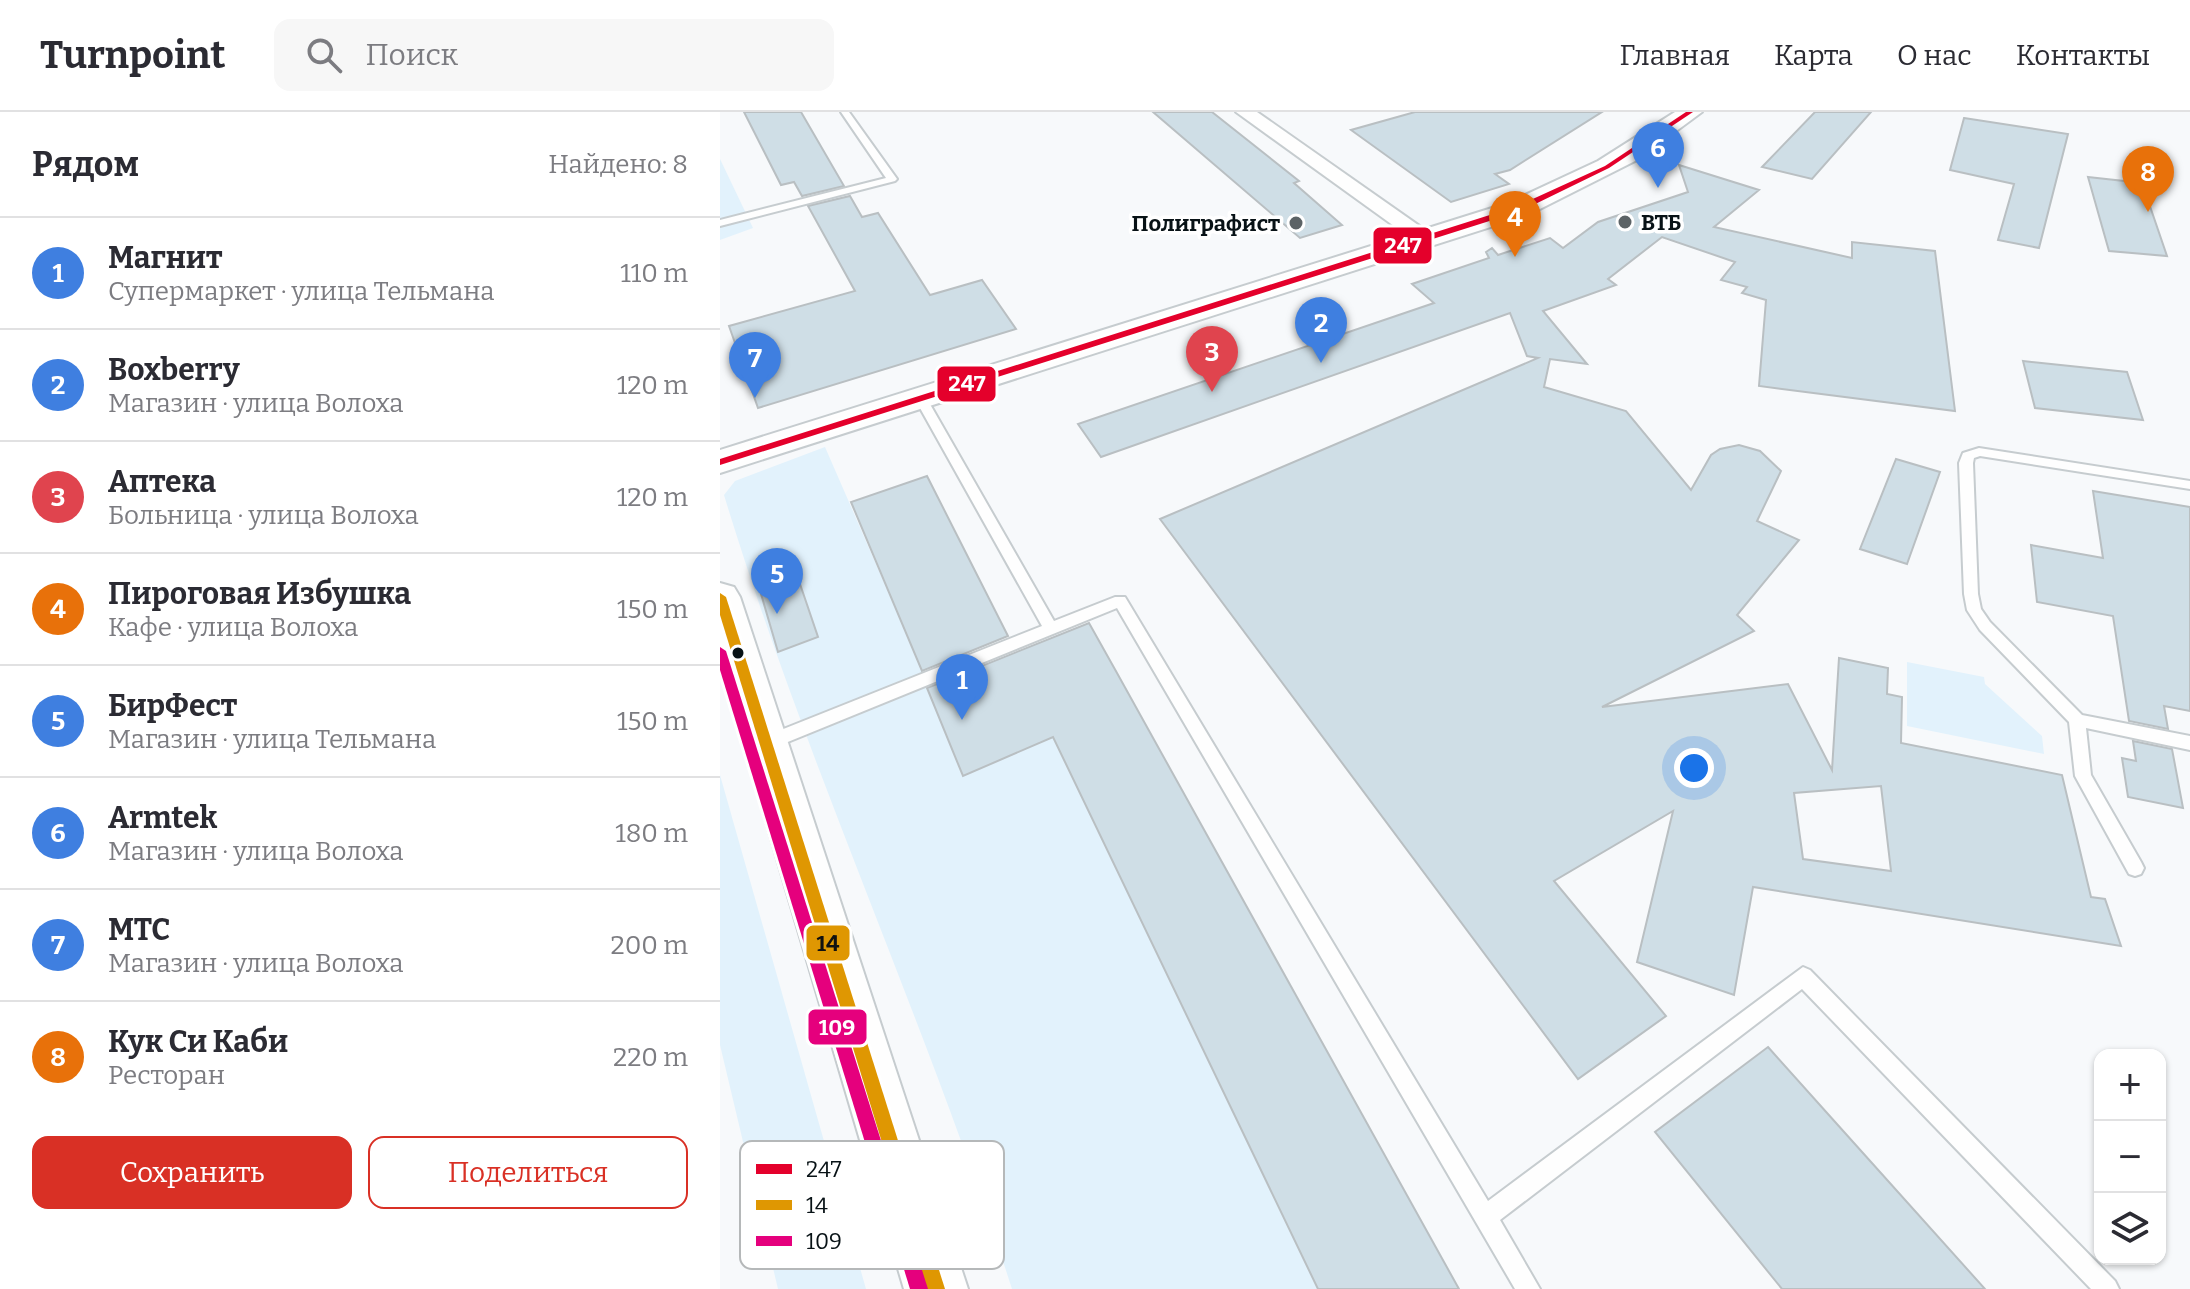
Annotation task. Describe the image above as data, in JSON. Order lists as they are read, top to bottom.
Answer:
{
  "places": ["ВТБ", "Полиграфист"],
  "lines": ["transit line 247", "transit line 14", "transit line 109"],
  "legend": ["247", "14", "109"],
  "page": {
    "header": "Turnpoint",
    "search": "Поиск",
    "nav": [
      "Главная",
      "Карта",
      "О нас",
      "Контакты"
    ],
    "heading": ["Рядом", "Найдено: 8"],
    "pins": [
      "6",
      "8",
      "4",
      "2",
      "3",
      "7",
      "5",
      "1"
    ],
    "list": [
      {
        "mark": "1",
        "name": "Магнит",
        "note": "Супермаркет · улица Тельмана",
        "value": "110 m"
      },
      {
        "mark": "2",
        "name": "Boxberry",
        "note": "Магазин · улица Волоха",
        "value": "120 m"
      },
      {
        "mark": "3",
        "name": "Аптека",
        "note": "Больница · улица Волоха",
        "value": "120 m"
      },
      {
        "mark": "4",
        "name": "Пироговая Избушка",
        "note": "Кафе · улица Волоха",
        "value": "150 m"
      },
      {
        "mark": "5",
        "name": "БирФест",
        "note": "Магазин · улица Тельмана",
        "value": "150 m"
      },
      {
        "mark": "6",
        "name": "Armtek",
        "note": "Магазин · улица Волоха",
        "value": "180 m"
      },
      {
        "mark": "7",
        "name": "МТС",
        "note": "Магазин · улица Волоха",
        "value": "200 m"
      },
      {
        "mark": "8",
        "name": "Кук Си Каби",
        "note": "Ресторан",
        "value": "220 m"
      }
    ],
    "map_buttons": ["+", "−"],
    "buttons": ["Сохранить", "Поделиться"]
  }
}
